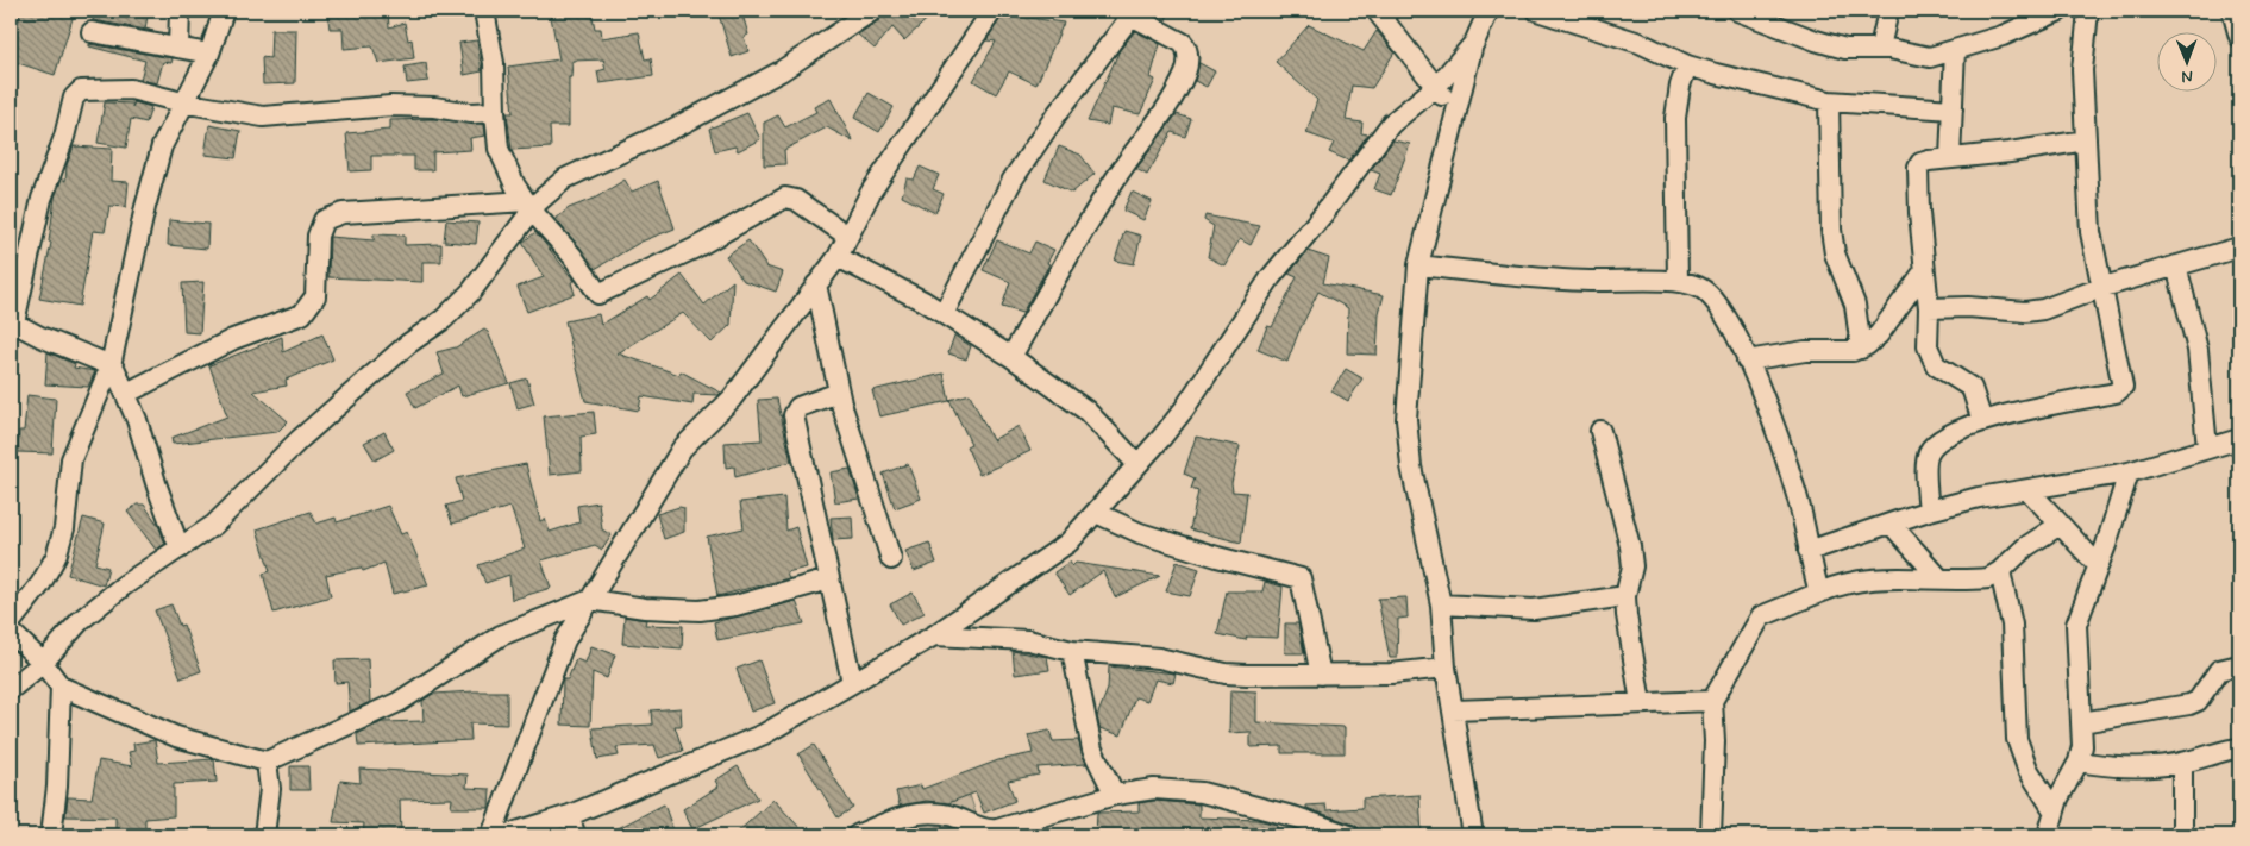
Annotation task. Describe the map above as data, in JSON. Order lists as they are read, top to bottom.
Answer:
{
  "north": "bottom"
}
